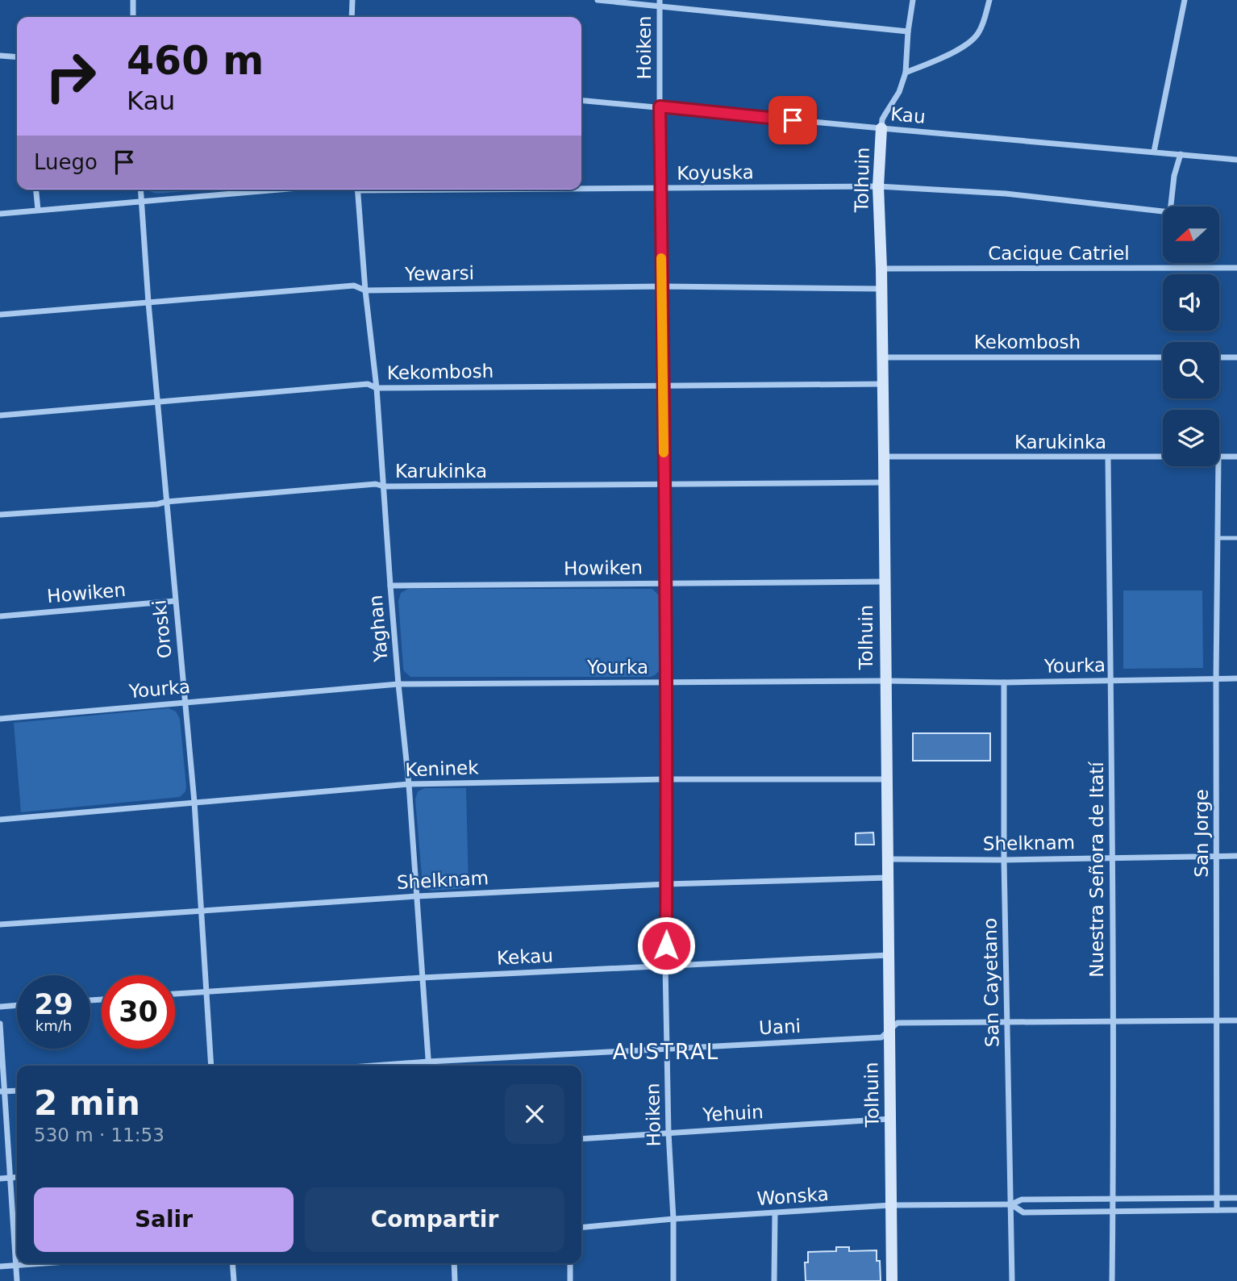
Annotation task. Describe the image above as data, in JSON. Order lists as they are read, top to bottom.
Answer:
{
  "streets": {
    "street": [
      "Hoiken",
      "Kau",
      "Koyuska",
      "Tolhuin",
      "Cacique Catriel",
      "Yewarsi",
      "Kekombosh",
      "Karukinka",
      "Howiken",
      "Yaghan",
      "Oroski",
      "Yourka",
      "Keninek",
      "San Jorge",
      "Shelknam",
      "Nuestra Señora de Itatí",
      "Kekau",
      "San Cayetano",
      "Uani",
      "Yehuin",
      "Wonska"
    ]
  },
  "crossings": [
    ["Hoiken", "Kau"],
    ["Hoiken", "Koyuska"],
    ["Hoiken", "Yewarsi"],
    ["Hoiken", "Kekombosh"],
    ["Hoiken", "Karukinka"],
    ["Hoiken", "Howiken"],
    ["Hoiken", "Yourka"],
    ["Hoiken", "Keninek"],
    ["Hoiken", "Shelknam"],
    ["Hoiken", "Kekau"],
    ["Hoiken", "Uani"],
    ["Hoiken", "Yehuin"],
    ["Hoiken", "Wonska"],
    ["Kau", "Koyuska"],
    ["Kau", "Tolhuin"],
    ["Koyuska", "Tolhuin"],
    ["Tolhuin", "Cacique Catriel"],
    ["Tolhuin", "Yewarsi"],
    ["Tolhuin", "Kekombosh"],
    ["Tolhuin", "Karukinka"],
    ["Tolhuin", "Howiken"],
    ["Tolhuin", "Yourka"],
    ["Tolhuin", "Keninek"],
    ["Tolhuin", "Shelknam"],
    ["Tolhuin", "Kekau"],
    ["Tolhuin", "Uani"],
    ["Tolhuin", "Yehuin"],
    ["Tolhuin", "Wonska"],
    ["Yewarsi", "Yaghan"],
    ["Yewarsi", "Oroski"],
    ["Kekombosh", "Yaghan"],
    ["Kekombosh", "Oroski"],
    ["Karukinka", "Yaghan"],
    ["Karukinka", "Oroski"],
    ["Karukinka", "Nuestra Señora de Itatí"],
    ["Howiken", "Yaghan"],
    ["Howiken", "Oroski"],
    ["Yaghan", "Yourka"],
    ["Yaghan", "Keninek"],
    ["Yaghan", "Shelknam"],
    ["Yaghan", "Kekau"],
    ["Yaghan", "Uani"],
    ["Oroski", "Yourka"],
    ["Oroski", "Keninek"],
    ["Oroski", "Shelknam"],
    ["Oroski", "Kekau"],
    ["Yourka", "San Jorge"],
    ["Yourka", "Nuestra Señora de Itatí"],
    ["Yourka", "San Cayetano"],
    ["San Jorge", "Shelknam"],
    ["San Jorge", "Uani"],
    ["San Jorge", "Wonska"],
    ["Shelknam", "Nuestra Señora de Itatí"],
    ["Shelknam", "San Cayetano"],
    ["Nuestra Señora de Itatí", "Uani"],
    ["Nuestra Señora de Itatí", "Wonska"],
    ["San Cayetano", "Uani"],
    ["San Cayetano", "Wonska"]
  ],
  "districts": ["AUSTRAL"],
  "north": "left",
  "page": {
    "turn": ["460 m", "Kau"],
    "then": "Luego",
    "speed": "29 km/h",
    "limit": "30",
    "heading": ["2 min", "530 m · 11:53"],
    "buttons": ["Salir", "Compartir"]
  }
}
